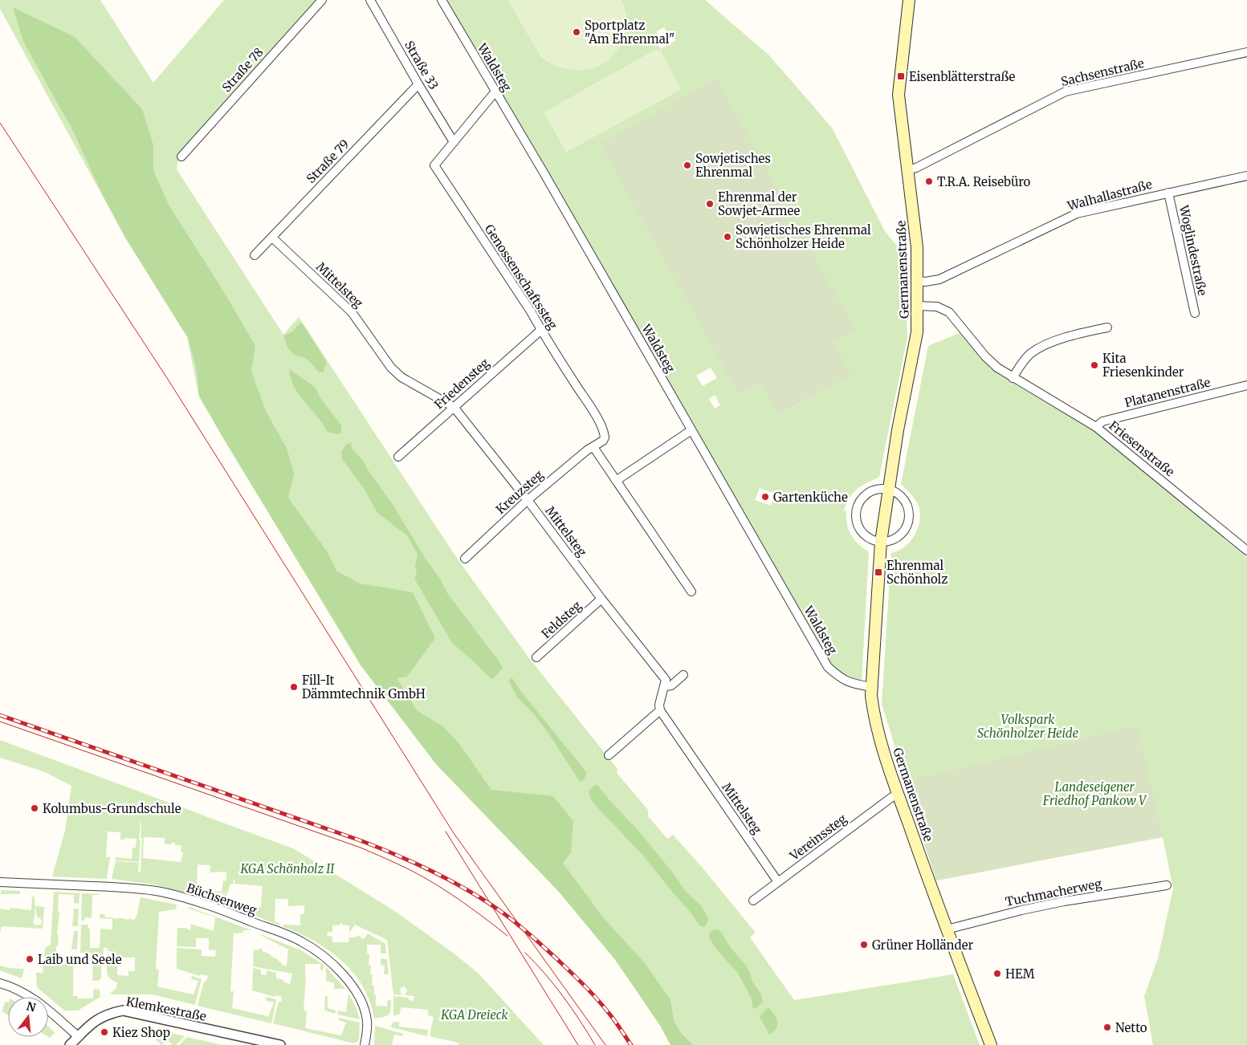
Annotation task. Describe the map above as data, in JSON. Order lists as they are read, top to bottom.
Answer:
{
  "streets": {
    "main road": ["Germanenstraße"],
    "street": [
      "Straße 33",
      "Waldsteg",
      "Straße 78",
      "Sachsenstraße",
      "Straße 79",
      "Walhallastraße",
      "Woglindestraße",
      "Genossenschaftssteg",
      "Mittelsteg",
      "Friedensteg",
      "Platanenstraße",
      "Friesenstraße",
      "Kreuzsteg",
      "Feldsteg",
      "Vereinssteg",
      "Tuchmacherweg",
      "Büchsenweg",
      "Klemkestraße"
    ]
  },
  "crossings": [
    ["Straße 33", "Straße 79"],
    ["Straße 33", "Genossenschaftssteg"],
    ["Waldsteg", "Germanenstraße"],
    ["Waldsteg", "Genossenschaftssteg"],
    ["Sachsenstraße", "Germanenstraße"],
    ["Straße 79", "Mittelsteg"],
    ["Walhallastraße", "Woglindestraße"],
    ["Walhallastraße", "Germanenstraße"],
    ["Germanenstraße", "Friesenstraße"],
    ["Germanenstraße", "Vereinssteg"],
    ["Germanenstraße", "Tuchmacherweg"],
    ["Genossenschaftssteg", "Friedensteg"],
    ["Genossenschaftssteg", "Kreuzsteg"],
    ["Mittelsteg", "Friedensteg"],
    ["Mittelsteg", "Kreuzsteg"],
    ["Mittelsteg", "Feldsteg"],
    ["Mittelsteg", "Vereinssteg"],
    ["Platanenstraße", "Friesenstraße"]
  ],
  "parks": [
    "Volkspark Schönholzer Heide",
    "Landeseigener Friedhof Pankow V",
    "KGA Schönholz II",
    "KGA Dreieck"
  ],
  "places": {
    "other": [
      "Sportplatz \"Am Ehrenmal\"",
      "Sowjetisches Ehrenmal",
      "T.R.A. Reisebüro",
      "Ehrenmal der Sowjet-Armee",
      "Sowjetisches Ehrenmal Schönholzer Heide",
      "Kita Friesenkinder",
      "Gartenküche",
      "Fill-It Dämmtechnik GmbH",
      "Kolumbus-Grundschule",
      "Grüner Holländer",
      "Laib und Seele",
      "HEM",
      "Netto",
      "Kiez Shop"
    ],
    "transit": ["Eisenblätterstraße", "Ehrenmal Schönholz"]
  },
  "north": "top"
}
